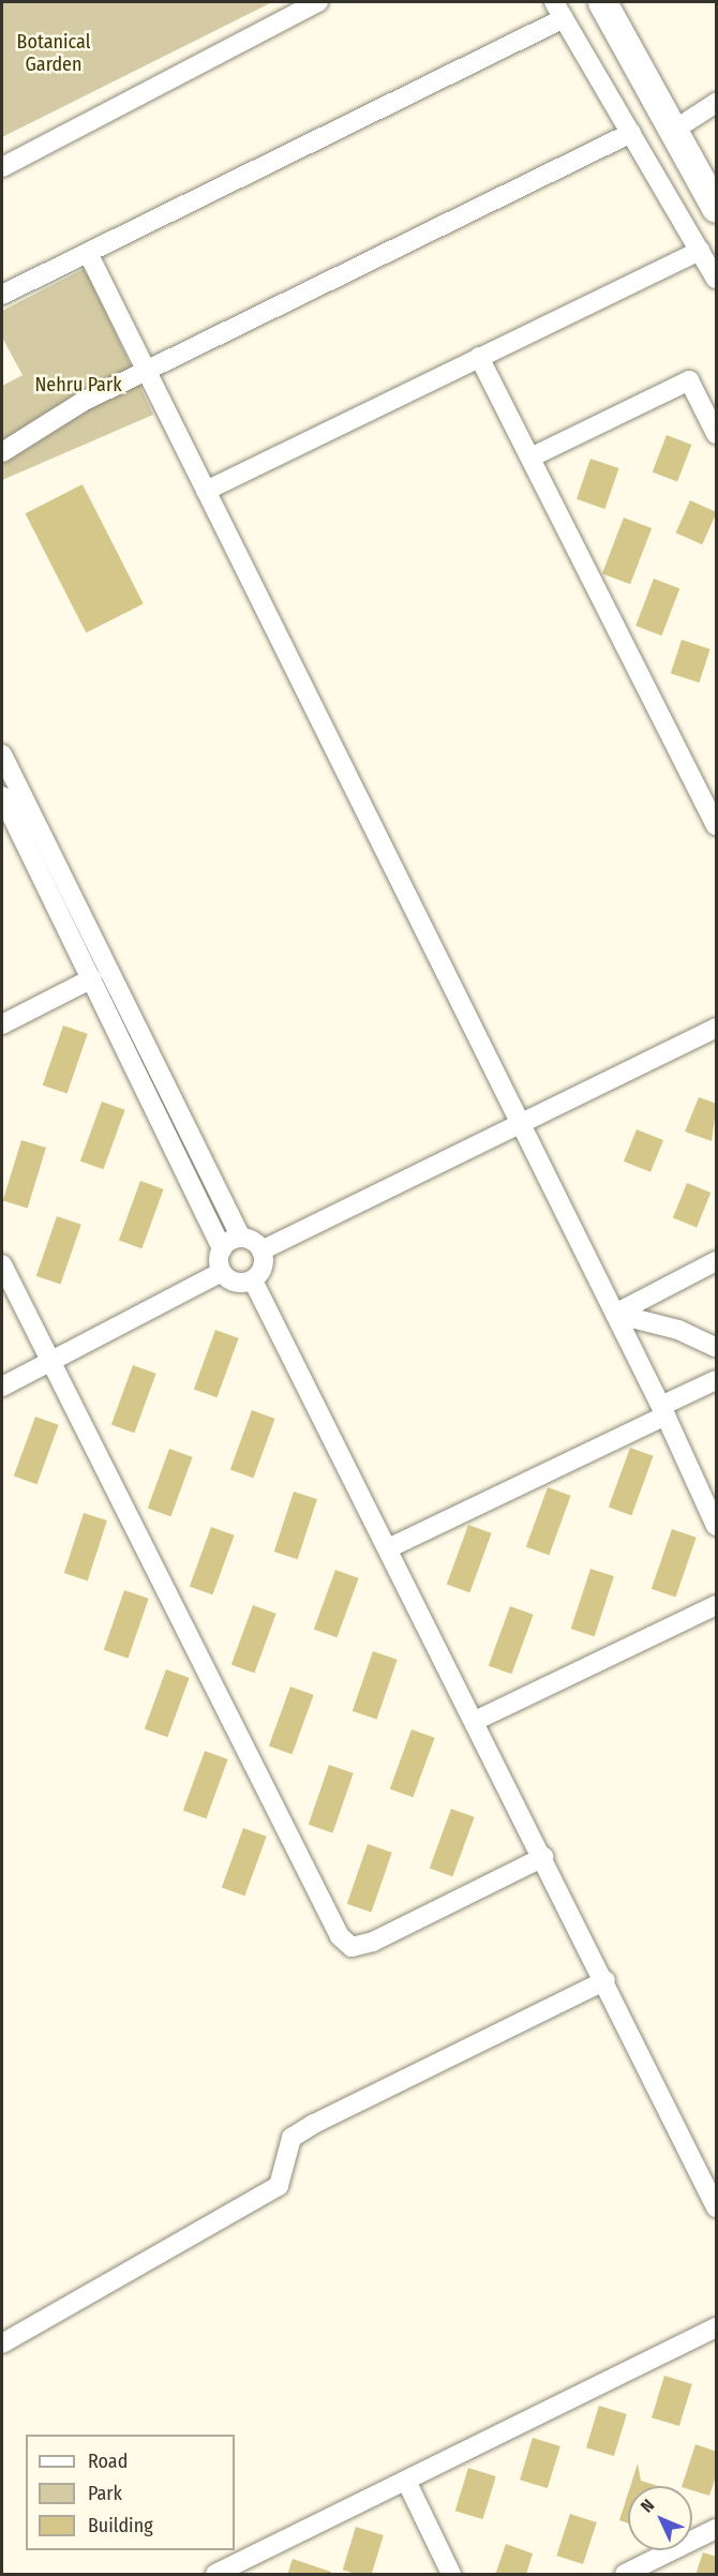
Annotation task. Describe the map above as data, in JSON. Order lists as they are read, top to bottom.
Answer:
{
  "parks": ["Botanical Garden", "Nehru Park"],
  "legend": ["Road", "Park", "Building"],
  "north": "top left"
}
